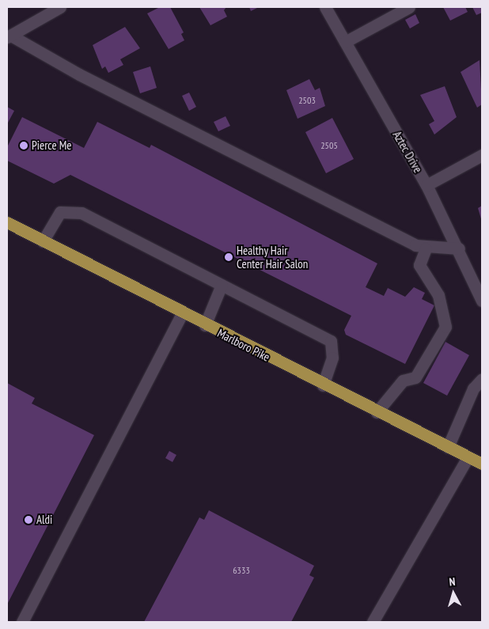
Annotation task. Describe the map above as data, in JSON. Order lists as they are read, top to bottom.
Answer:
{
  "streets": {
    "main road": ["Marlboro Pike"],
    "street": ["Aztec Drive"]
  },
  "places": ["Pierce Me", "Healthy Hair Center Hair Salon", "Aldi"],
  "house_numbers": ["2503", "2505", "6333"],
  "north": "top"
}
